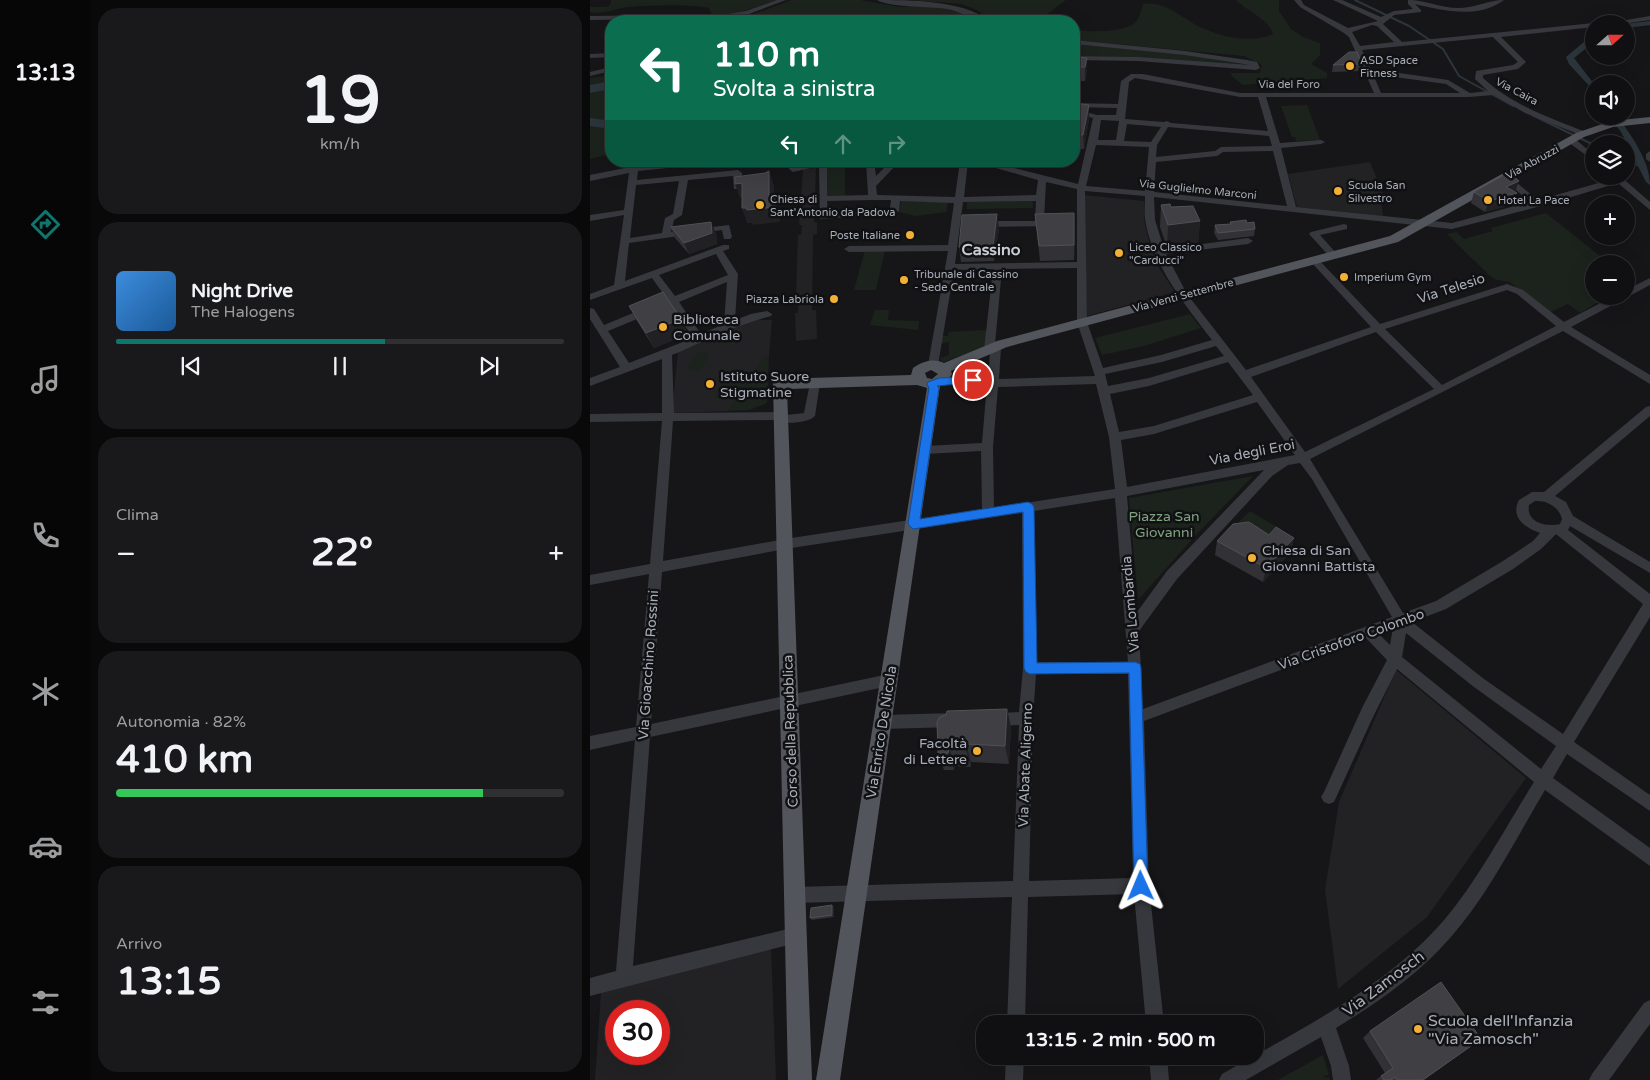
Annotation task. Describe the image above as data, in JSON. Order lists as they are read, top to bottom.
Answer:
{
  "streets": {
    "main road": [
      "Via Abruzzi",
      "Via Venti Settembre",
      "Corso della Repubblica",
      "Via Enrico De Nicola"
    ],
    "street": [
      "Via del Foro",
      "Via Caira",
      "Via Guglielmo Marconi",
      "Via Telesio",
      "Via degli Eroi",
      "Via Lombardia",
      "Via Cristoforo Colombo",
      "Via Gioacchino Rossini",
      "Via Abate Aligerno",
      "Via Zamosch"
    ]
  },
  "crossings": [
    ["Via del Foro", "Via Caira"],
    ["Via Caira", "Via Abruzzi"],
    ["Via Abruzzi", "Via Guglielmo Marconi"],
    ["Via Abruzzi", "Via Venti Settembre"],
    ["Via Guglielmo Marconi", "Via Venti Settembre"],
    ["Via Guglielmo Marconi", "Via Lombardia"],
    ["Via Telesio", "Via degli Eroi"],
    ["Via Venti Settembre", "Via Lombardia"],
    ["Via Venti Settembre", "Via Enrico De Nicola"],
    ["Via degli Eroi", "Via Lombardia"],
    ["Via degli Eroi", "Via Gioacchino Rossini"],
    ["Via degli Eroi", "Corso della Repubblica"],
    ["Via degli Eroi", "Via Enrico De Nicola"],
    ["Via degli Eroi", "Via Abate Aligerno"],
    ["Via Lombardia", "Via Cristoforo Colombo"]
  ],
  "districts": ["Cassino"],
  "parks": ["Piazza San Giovanni"],
  "places": [
    "ASD Space Fitness",
    "Scuola San Silvestro",
    "Hotel La Pace",
    "Chiesa di Sant'Antonio da Padova",
    "Poste Italiane",
    "Liceo Classico \"Carducci\"",
    "Imperium Gym",
    "Tribunale di Cassino - Sede Centrale",
    "Piazza Labriola",
    "Biblioteca Comunale",
    "Istituto Suore Stigmatine",
    "Chiesa di San Giovanni Battista",
    "Facoltà di Lettere",
    "Scuola dell'Infanzia \"Via Zamosch\""
  ],
  "north": "right",
  "page": {
    "tabs": "13:13",
    "tile": [
      ["19", "km/h"],
      "Clima",
      ["Autonomia · 82%", "410 km"],
      ["Arrivo", "13:15"]
    ],
    "map_buttons": ["+", "−"],
    "turn": ["110 m", "Svolta a sinistra"],
    "song": ["Night Drive", "The Halogens"],
    "heat": ["−", "22°", "+"],
    "limit": "30",
    "trip": "13:15 · 2 min · 500 m"
  }
}
